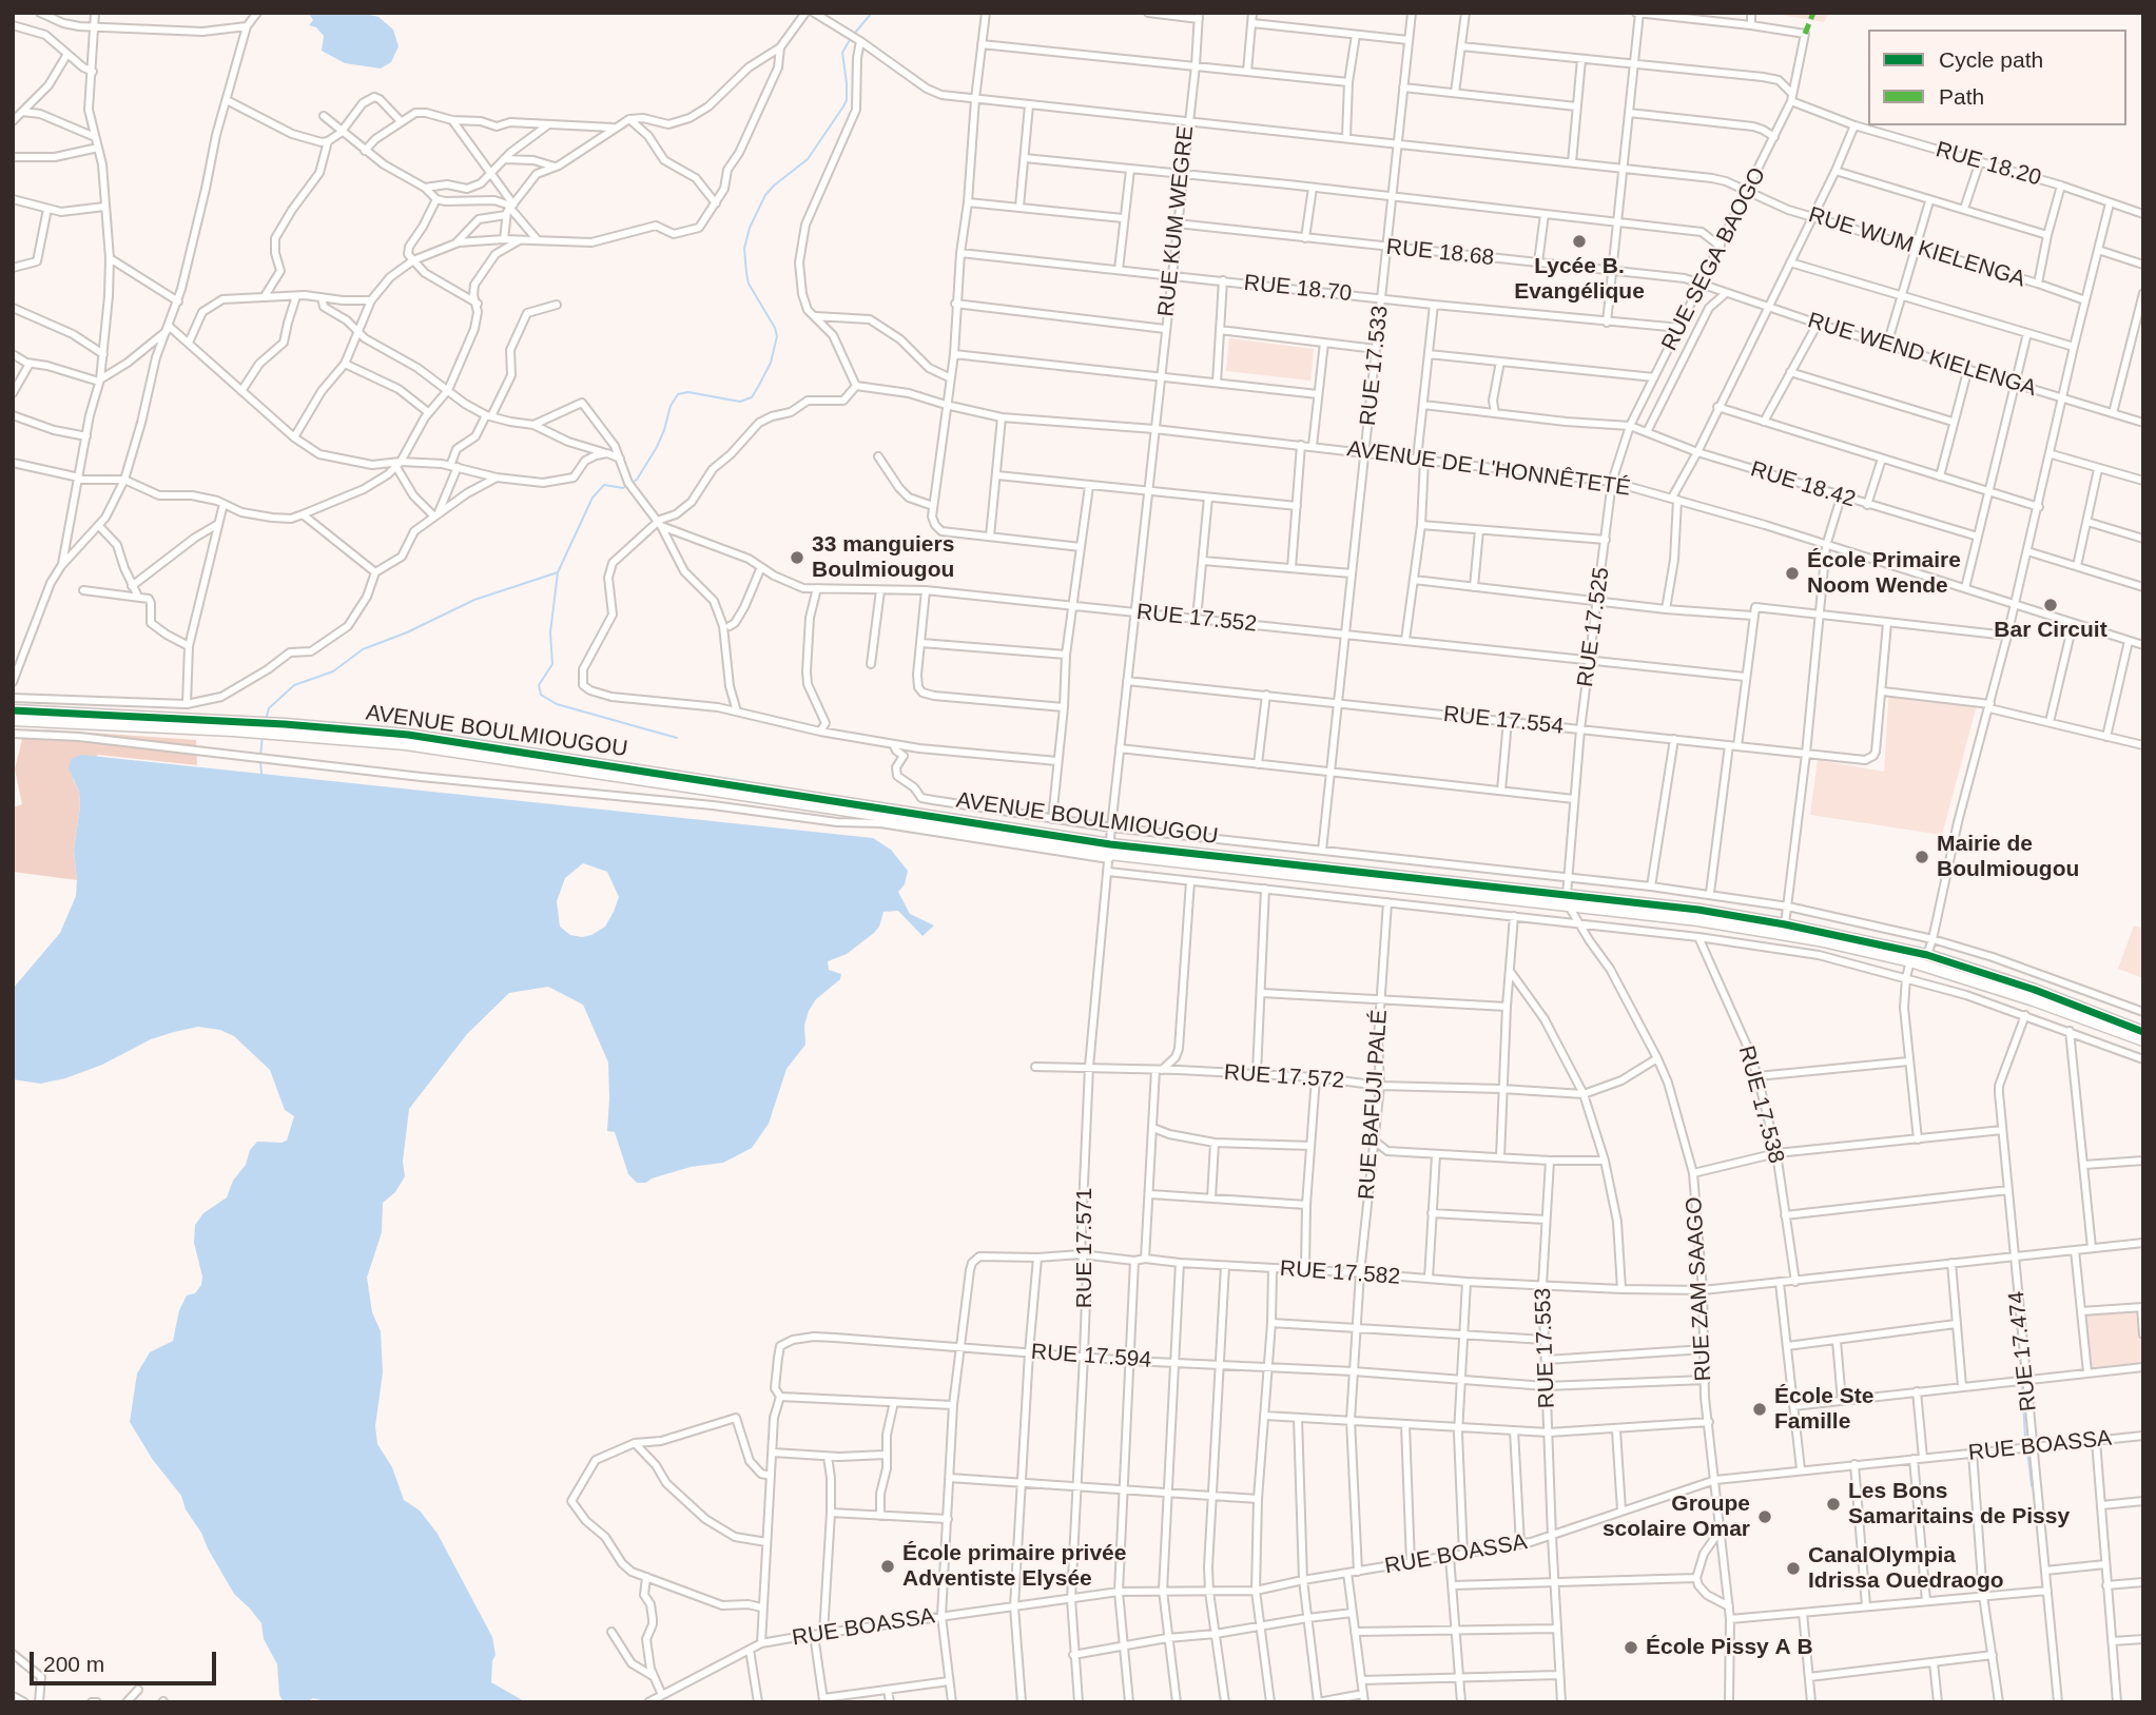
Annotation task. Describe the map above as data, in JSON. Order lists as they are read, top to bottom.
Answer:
{
  "streets": {
    "highway": ["AVENUE BOULMIOUGOU"],
    "street": [
      "RUE 18.20",
      "RUE KUM WEGRE",
      "RUE WUM KIELENGA",
      "RUE 18.68",
      "RUE SEGA BAOGO",
      "RUE 18.70",
      "RUE WEND KIELENGA",
      "RUE 17.533",
      "AVENUE DE L'HONNÊTETÉ",
      "RUE 18.42",
      "RUE 17.552",
      "RUE 17.525",
      "RUE 17.554",
      "RUE 17.572",
      "RUE BAFUJI PALÉ",
      "RUE 17.538",
      "RUE 17.571",
      "RUE 17.582",
      "RUE ZAM SAAGO",
      "RUE 17.553",
      "RUE 17.474",
      "RUE 17.594",
      "RUE BOASSA"
    ]
  },
  "crossings": [
    ["RUE 18.20", "RUE SEGA BAOGO"],
    ["RUE KUM WEGRE", "RUE WUM KIELENGA"],
    ["RUE KUM WEGRE", "RUE 18.68"],
    ["RUE KUM WEGRE", "RUE 18.70"],
    ["RUE KUM WEGRE", "AVENUE DE L'HONNÊTETÉ"],
    ["RUE KUM WEGRE", "RUE 17.552"],
    ["RUE KUM WEGRE", "RUE 17.571"],
    ["RUE WUM KIELENGA", "RUE SEGA BAOGO"],
    ["RUE WUM KIELENGA", "RUE 17.533"],
    ["RUE 18.68", "RUE SEGA BAOGO"],
    ["RUE 18.68", "RUE WEND KIELENGA"],
    ["RUE 18.68", "RUE 17.533"],
    ["RUE SEGA BAOGO", "RUE 18.70"],
    ["RUE SEGA BAOGO", "RUE WEND KIELENGA"],
    ["RUE SEGA BAOGO", "AVENUE DE L'HONNÊTETÉ"],
    ["RUE SEGA BAOGO", "RUE 18.42"],
    ["RUE SEGA BAOGO", "RUE 17.525"],
    ["RUE 18.70", "RUE 17.533"],
    ["RUE 17.533", "AVENUE DE L'HONNÊTETÉ"],
    ["RUE 17.533", "RUE 17.552"],
    ["RUE 17.533", "RUE 17.554"],
    ["AVENUE DE L'HONNÊTETÉ", "RUE 17.525"],
    ["RUE 17.552", "RUE 17.525"],
    ["RUE 17.552", "RUE 17.571"],
    ["RUE 17.525", "RUE 17.554"],
    ["RUE 17.525", "AVENUE BOULMIOUGOU"],
    ["RUE 17.525", "RUE ZAM SAAGO"],
    ["RUE 17.554", "RUE 17.571"],
    ["AVENUE BOULMIOUGOU", "RUE 17.571"],
    ["AVENUE BOULMIOUGOU", "RUE ZAM SAAGO"],
    ["RUE 17.572", "RUE BAFUJI PALÉ"],
    ["RUE 17.572", "RUE 17.571"],
    ["RUE 17.572", "RUE ZAM SAAGO"],
    ["RUE BAFUJI PALÉ", "RUE 17.582"],
    ["RUE BAFUJI PALÉ", "RUE 17.594"],
    ["RUE BAFUJI PALÉ", "RUE BOASSA"],
    ["RUE 17.538", "RUE 17.582"],
    ["RUE 17.571", "RUE 17.582"],
    ["RUE 17.571", "RUE 17.594"],
    ["RUE 17.571", "RUE BOASSA"],
    ["RUE 17.582", "RUE ZAM SAAGO"],
    ["RUE 17.582", "RUE 17.553"],
    ["RUE 17.582", "RUE 17.474"],
    ["RUE 17.582", "RUE 17.594"],
    ["RUE ZAM SAAGO", "RUE 17.594"],
    ["RUE ZAM SAAGO", "RUE BOASSA"],
    ["RUE 17.553", "RUE 17.594"],
    ["RUE 17.553", "RUE BOASSA"],
    ["RUE 17.474", "RUE BOASSA"],
    ["RUE 17.594", "RUE BOASSA"]
  ],
  "places": [
    "Lycée B. Evangélique",
    "33 manguiers Boulmiougou",
    "École Primaire Noom Wende",
    "Bar Circuit",
    "Mairie de Boulmiougou",
    "École Ste Famille",
    "Les Bons Samaritains de Pissy",
    "Groupe scolaire Omar",
    "École primaire privée Adventiste Elysée",
    "CanalOlympia Idrissa Ouedraogo",
    "École Pissy A B"
  ],
  "legend": ["Cycle path", "Path"],
  "scale_bar": "200 m"
}
